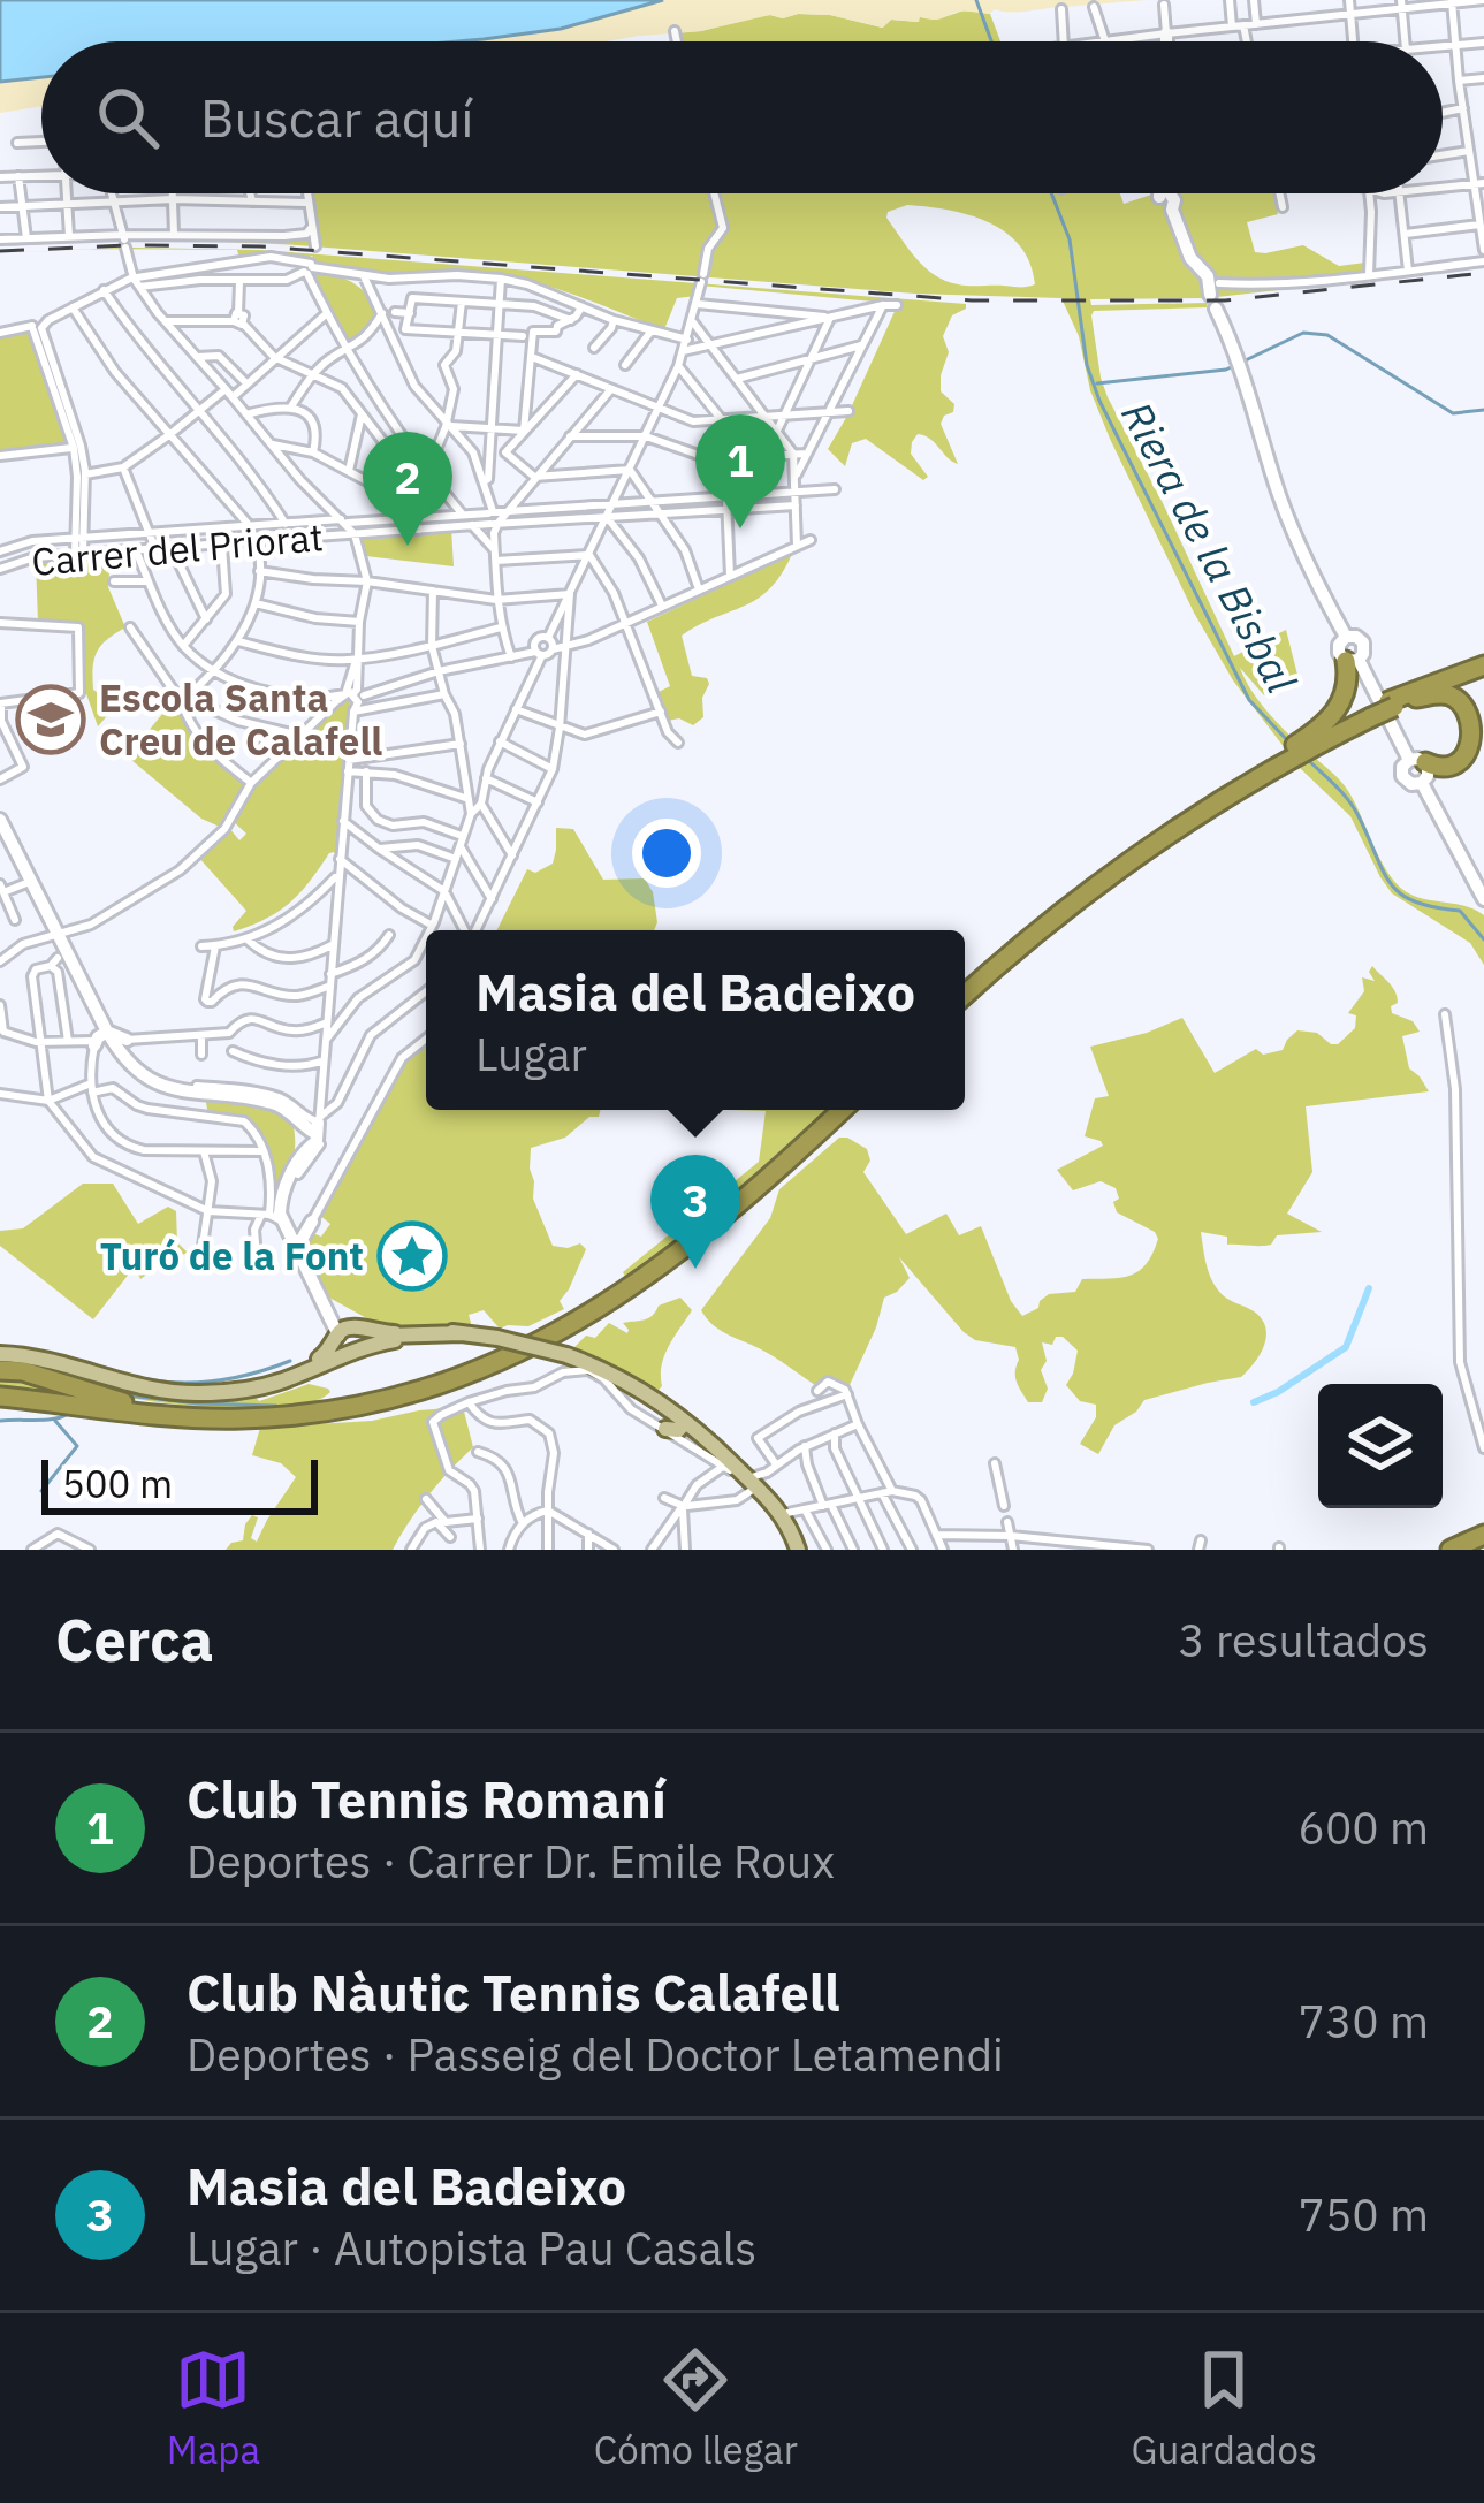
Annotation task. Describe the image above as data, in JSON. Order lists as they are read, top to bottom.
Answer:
{
  "streets": {
    "street": ["Carrer del Priorat"]
  },
  "water": ["Riera de la Bisbal"],
  "places": {
    "school or university": ["Escola Santa Creu de Calafell"],
    "place": ["Turó de la Font"]
  },
  "scale_bar": "500 m",
  "page": {
    "search": "Buscar aquí",
    "pins": ["1", "2", "3"],
    "popup": ["Masia del Badeixo", "Lugar"],
    "scale": "500 m",
    "heading": ["Cerca", "3 resultados"],
    "list": [
      {
        "mark": "1",
        "name": "Club Tennis Romaní",
        "note": "Deportes · Carrer Dr. Emile Roux",
        "value": "600 m"
      },
      {
        "mark": "2",
        "name": "Club Nàutic Tennis Calafell",
        "note": "Deportes · Passeig del Doctor Letamendi",
        "value": "730 m"
      },
      {
        "mark": "3",
        "name": "Masia del Badeixo",
        "note": "Lugar · Autopista Pau Casals",
        "value": "750 m"
      }
    ],
    "nav": ["Mapa", "Cómo llegar", "Guardados"]
  }
}
